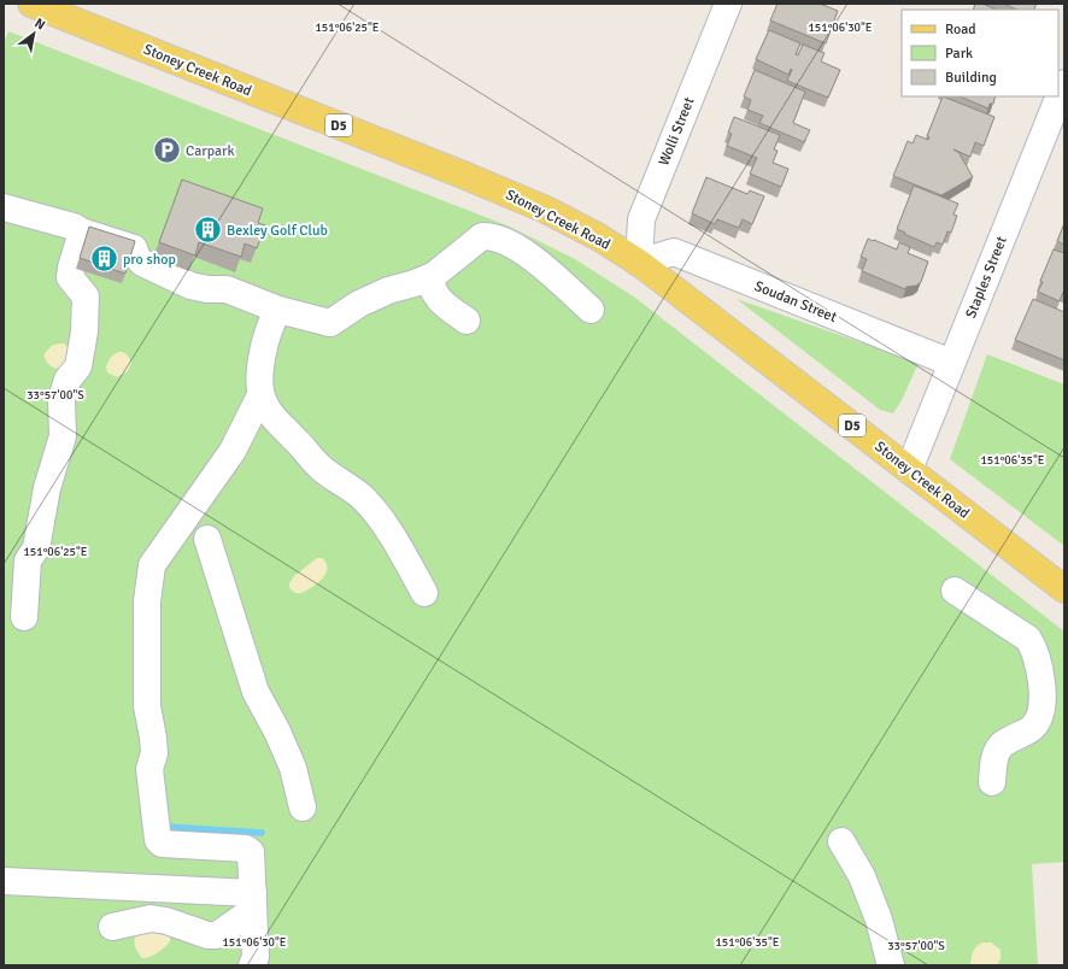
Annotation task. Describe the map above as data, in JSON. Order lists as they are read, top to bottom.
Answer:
{
  "streets": {
    "main road": ["Stoney Creek Road", "D5"],
    "street": ["Wolli Street", "Staples Street", "Soudan Street"]
  },
  "crossings": [
    ["Stoney Creek Road", "Wolli Street"],
    ["Stoney Creek Road", "Staples Street"],
    ["Stoney Creek Road", "Soudan Street"],
    ["Wolli Street", "Soudan Street"],
    ["Staples Street", "Soudan Street"]
  ],
  "places": {
    "parking": ["Carpark"],
    "building": ["Bexley Golf Club", "pro shop"]
  },
  "legend": ["Road", "Park", "Building"],
  "north": "top right",
  "coordinates": [
    "151°06'25\"E",
    "151°06'30\"E",
    "33°57'00\"S",
    "151°06'35\"E"
  ]
}
